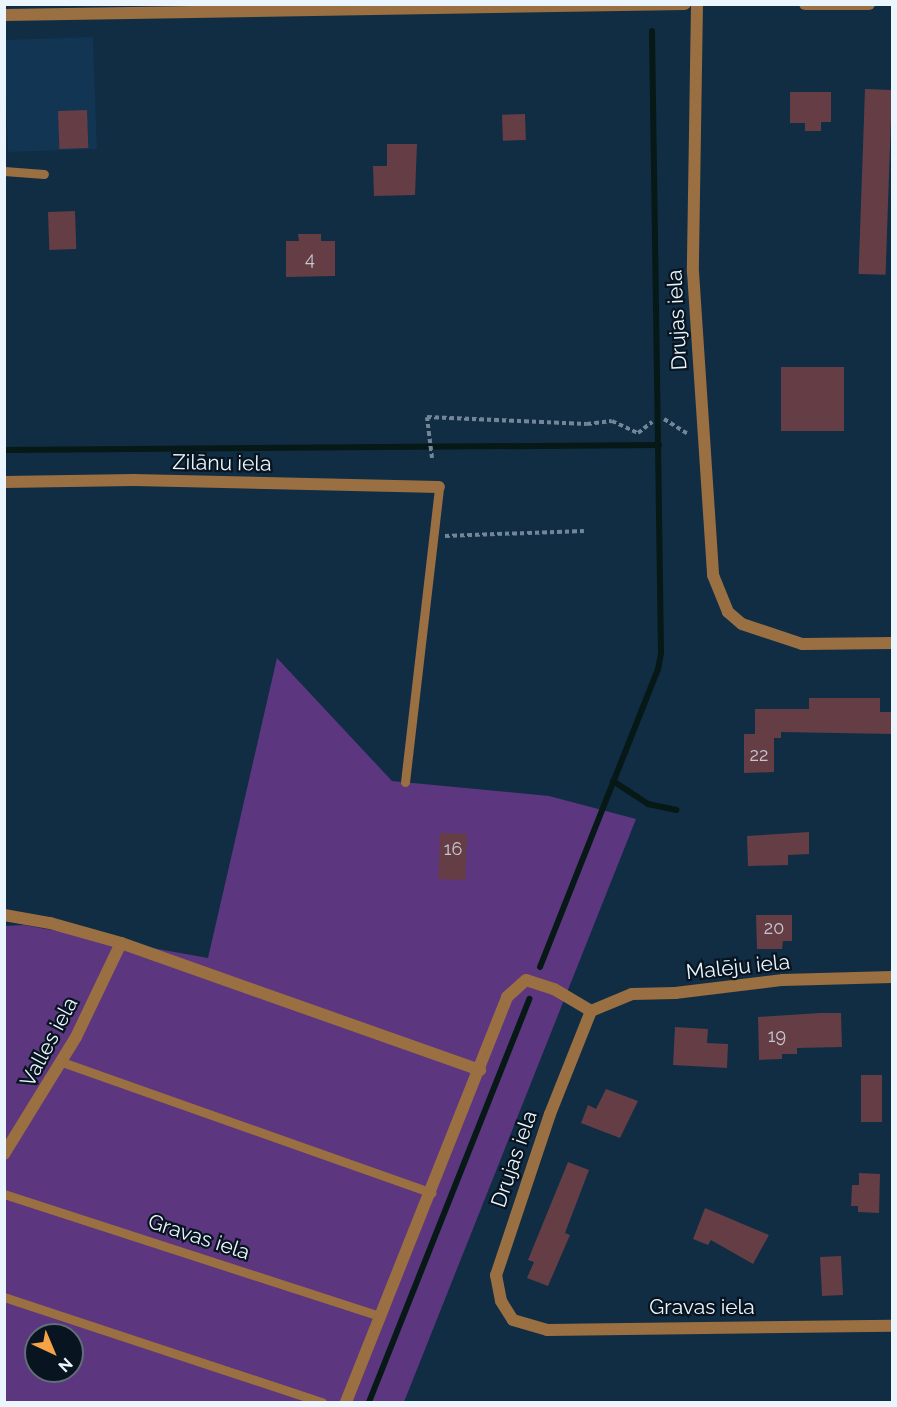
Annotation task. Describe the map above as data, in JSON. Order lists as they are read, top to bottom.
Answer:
{
  "streets": {
    "street": [
      "Drujas iela",
      "Zilānu iela",
      "Malēju iela",
      "Valles iela",
      "Gravas iela"
    ]
  },
  "crossings": [
    ["Drujas iela", "Malēju iela"],
    ["Drujas iela", "Gravas iela"]
  ],
  "house_numbers": [
    "4",
    "22",
    "16",
    "20",
    "19"
  ],
  "north": "bottom right"
}
